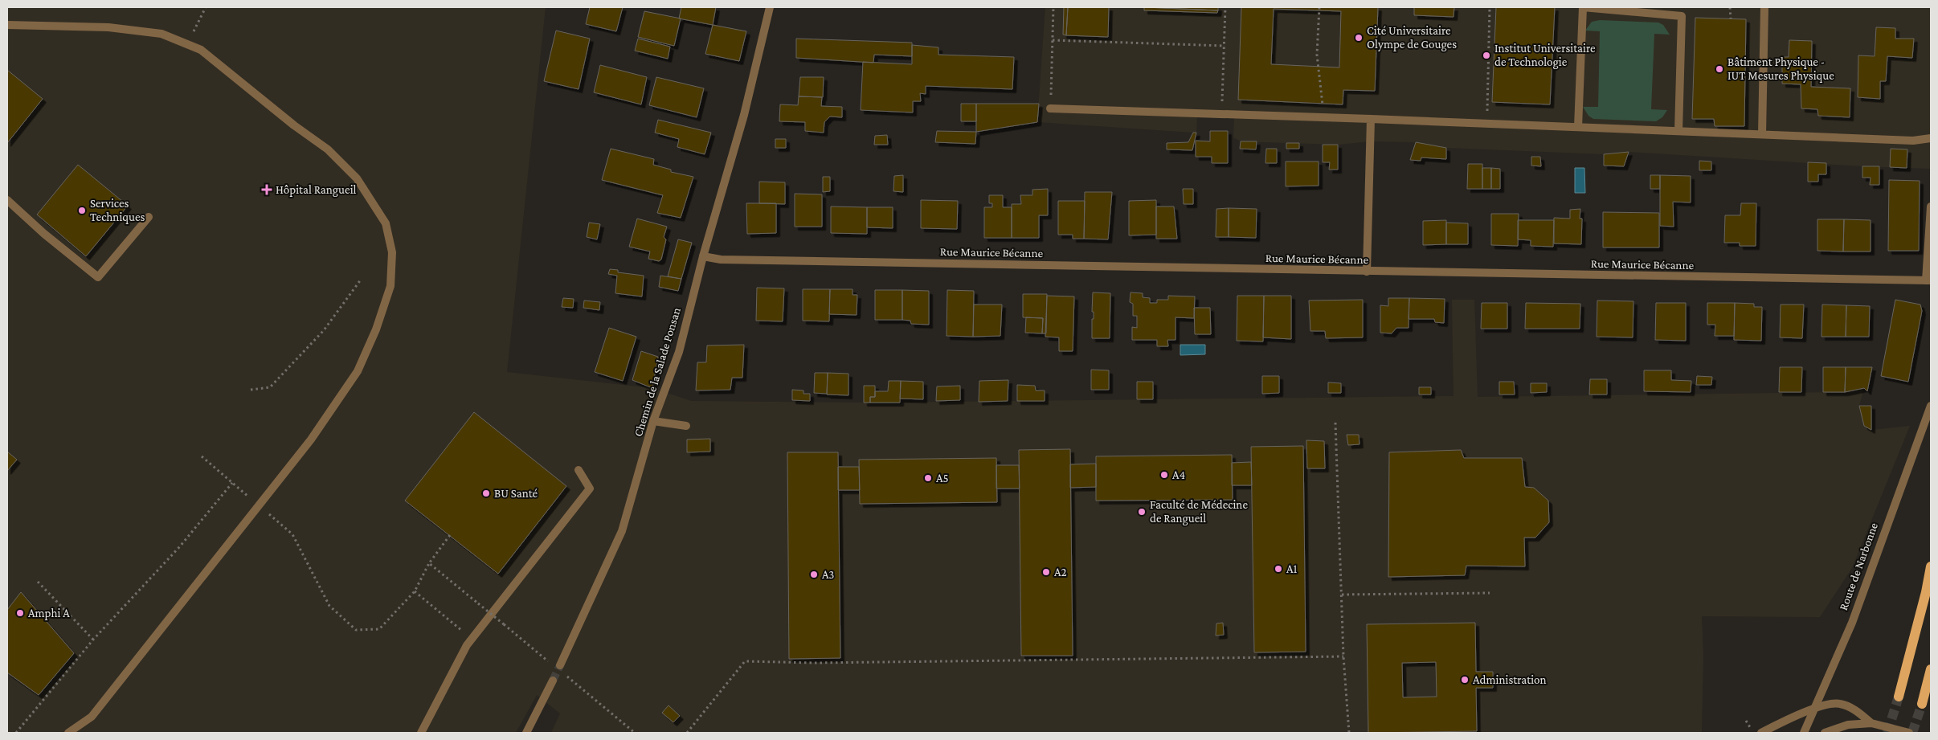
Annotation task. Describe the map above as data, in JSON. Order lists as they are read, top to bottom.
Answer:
{
  "streets": {
    "street": ["Rue Maurice Bécanne", "Chemin de la Salade Ponsan", "Route de Narbonne"]
  },
  "crossings": [
    ["Rue Maurice Bécanne", "Chemin de la Salade Ponsan"]
  ],
  "places": {
    "other": [
      "Cité Universitaire Olympe de Gouges",
      "Institut Universitaire de Technologie",
      "Bâtiment Physique - IUT Mesures Physique",
      "Services Techniques",
      "A4",
      "A5",
      "BU Santé",
      "Faculté de Médecine de Rangueil",
      "A1",
      "A2",
      "A3",
      "Amphi A",
      "Administration"
    ],
    "health": ["Hôpital Rangueil"]
  }
}
